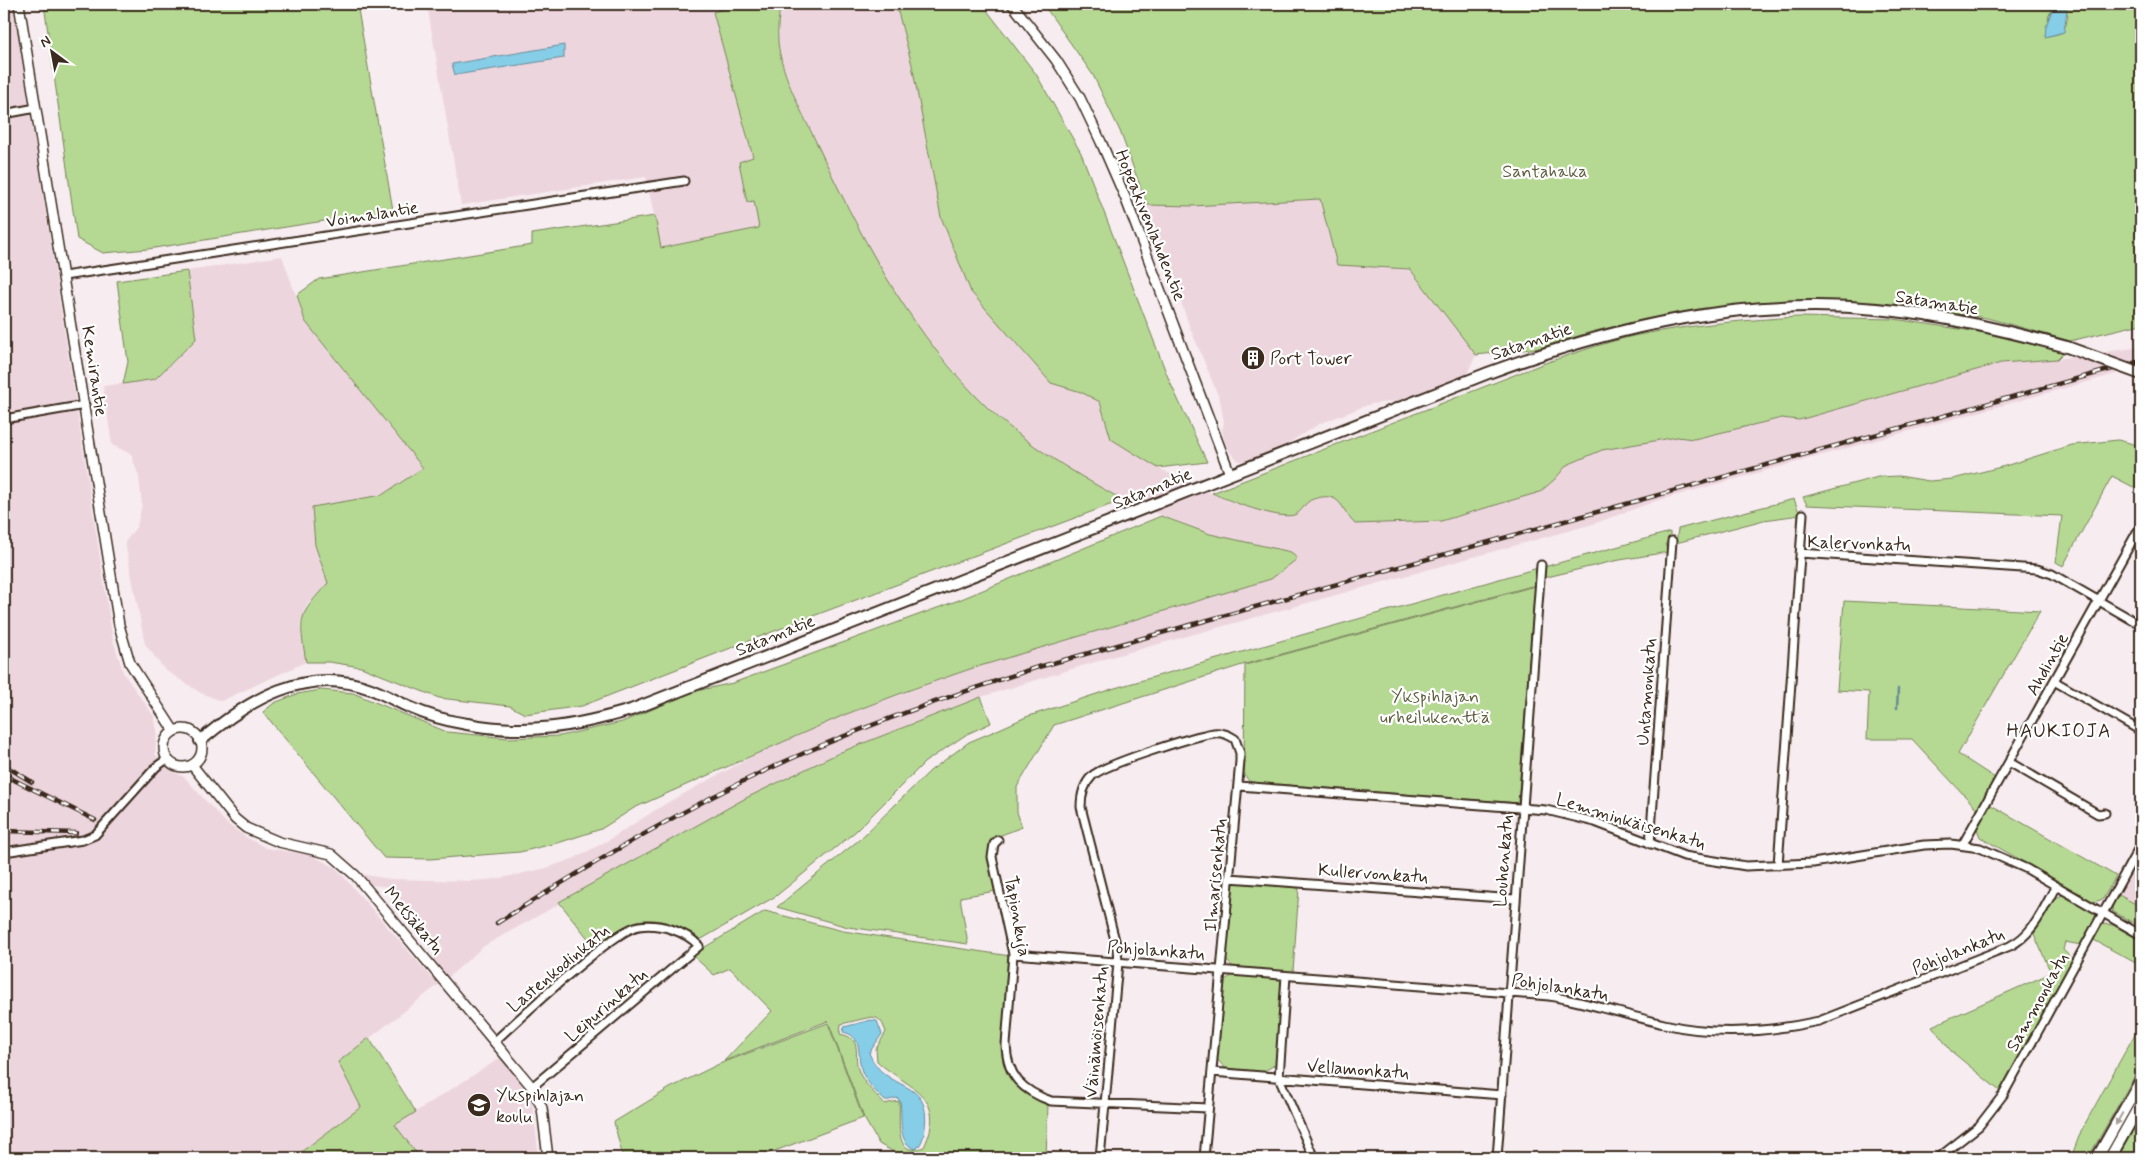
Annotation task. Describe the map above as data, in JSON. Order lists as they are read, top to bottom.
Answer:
{
  "streets": {
    "main road": ["Satamatie"],
    "street": [
      "Voimalantie",
      "Hopeakivenlahdentie",
      "Kemirantie",
      "Kalervonkatu",
      "Ahdintie",
      "Untamonkatu",
      "Lemminkäisenkatu",
      "Louhenkatu",
      "Kullervonkatu",
      "Ilmarisenkatu",
      "Tapionkuja",
      "Metsäkatu",
      "Pohjolankatu",
      "Lastenkodinkatu",
      "Sammonkatu",
      "Leipurinkatu",
      "Väinämöisenkatu",
      "Vellamonkatu"
    ]
  },
  "crossings": [
    ["Voimalantie", "Kemirantie"],
    ["Hopeakivenlahdentie", "Satamatie"],
    ["Satamatie", "Kemirantie"],
    ["Satamatie", "Metsäkatu"],
    ["Kemirantie", "Metsäkatu"],
    ["Kalervonkatu", "Ahdintie"],
    ["Kalervonkatu", "Lemminkäisenkatu"],
    ["Ahdintie", "Lemminkäisenkatu"],
    ["Untamonkatu", "Lemminkäisenkatu"],
    ["Lemminkäisenkatu", "Louhenkatu"],
    ["Lemminkäisenkatu", "Ilmarisenkatu"],
    ["Lemminkäisenkatu", "Pohjolankatu"],
    ["Lemminkäisenkatu", "Sammonkatu"],
    ["Louhenkatu", "Kullervonkatu"],
    ["Louhenkatu", "Pohjolankatu"],
    ["Louhenkatu", "Vellamonkatu"],
    ["Kullervonkatu", "Ilmarisenkatu"],
    ["Ilmarisenkatu", "Pohjolankatu"],
    ["Ilmarisenkatu", "Väinämöisenkatu"],
    ["Ilmarisenkatu", "Vellamonkatu"],
    ["Tapionkuja", "Pohjolankatu"],
    ["Tapionkuja", "Väinämöisenkatu"],
    ["Metsäkatu", "Lastenkodinkatu"],
    ["Metsäkatu", "Leipurinkatu"],
    ["Pohjolankatu", "Väinämöisenkatu"],
    ["Lastenkodinkatu", "Leipurinkatu"]
  ],
  "districts": ["HAUKIOJA"],
  "parks": ["Santahaka", "Ykspihlajan urheilukenttä"],
  "places": {
    "building": ["Port Tower"],
    "school or university": ["Ykspihlajan koulu"]
  },
  "north": "top left"
}
